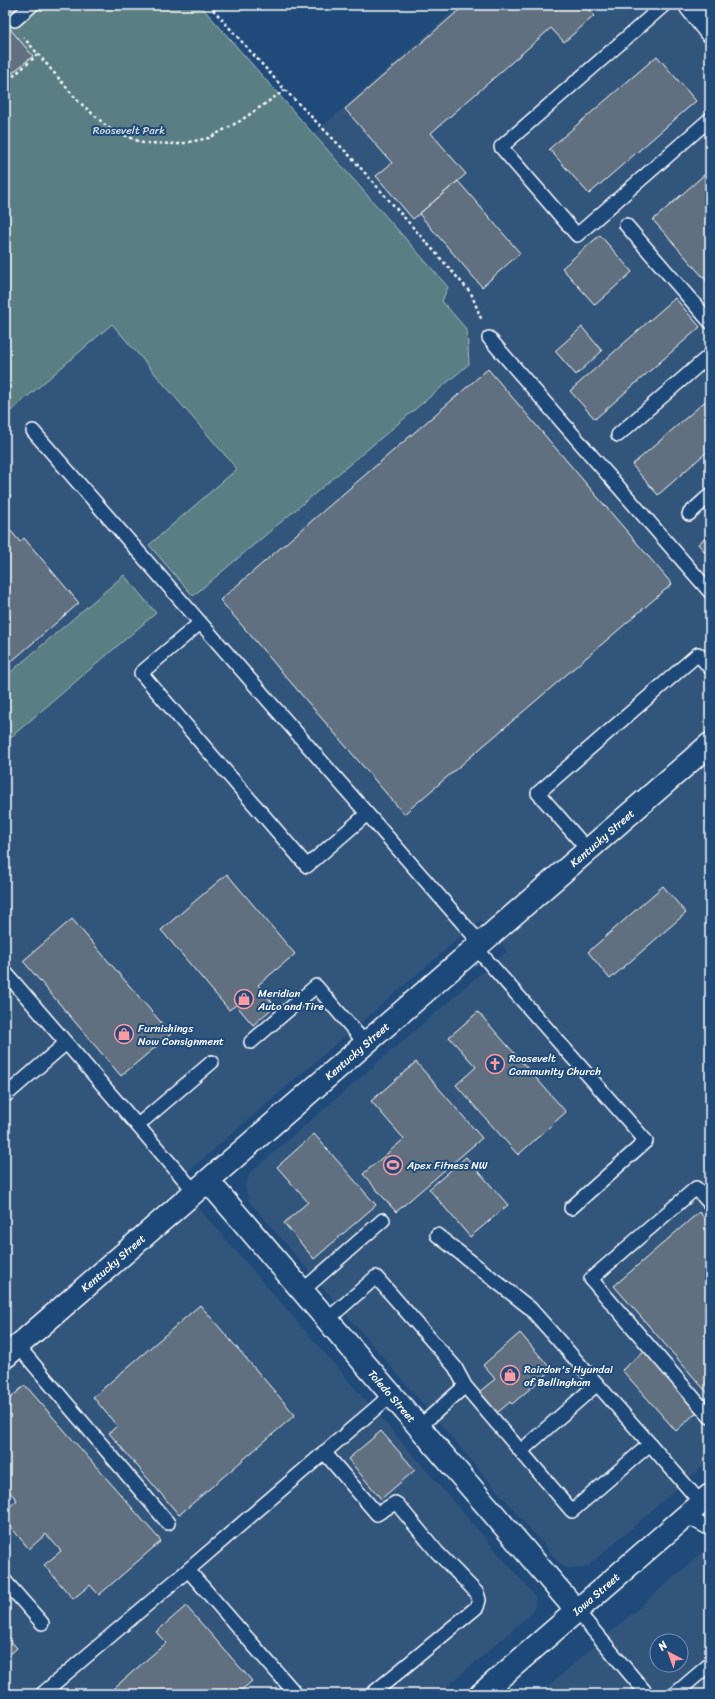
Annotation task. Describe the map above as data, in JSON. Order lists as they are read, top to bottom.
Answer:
{
  "streets": {
    "street": ["Kentucky Street", "Toledo Street", "Iowa Street"]
  },
  "crossings": [
    ["Kentucky Street", "Toledo Street"],
    ["Toledo Street", "Iowa Street"]
  ],
  "parks": ["Roosevelt Park"],
  "places": {
    "shop": ["Meridian Auto and Tire", "Furnishings Now Consignment", "Rairdon's Hyundai of Bellingham"],
    "church": ["Roosevelt Community Church"],
    "sports": ["Apex Fitness NW"]
  },
  "north": "top left"
}
